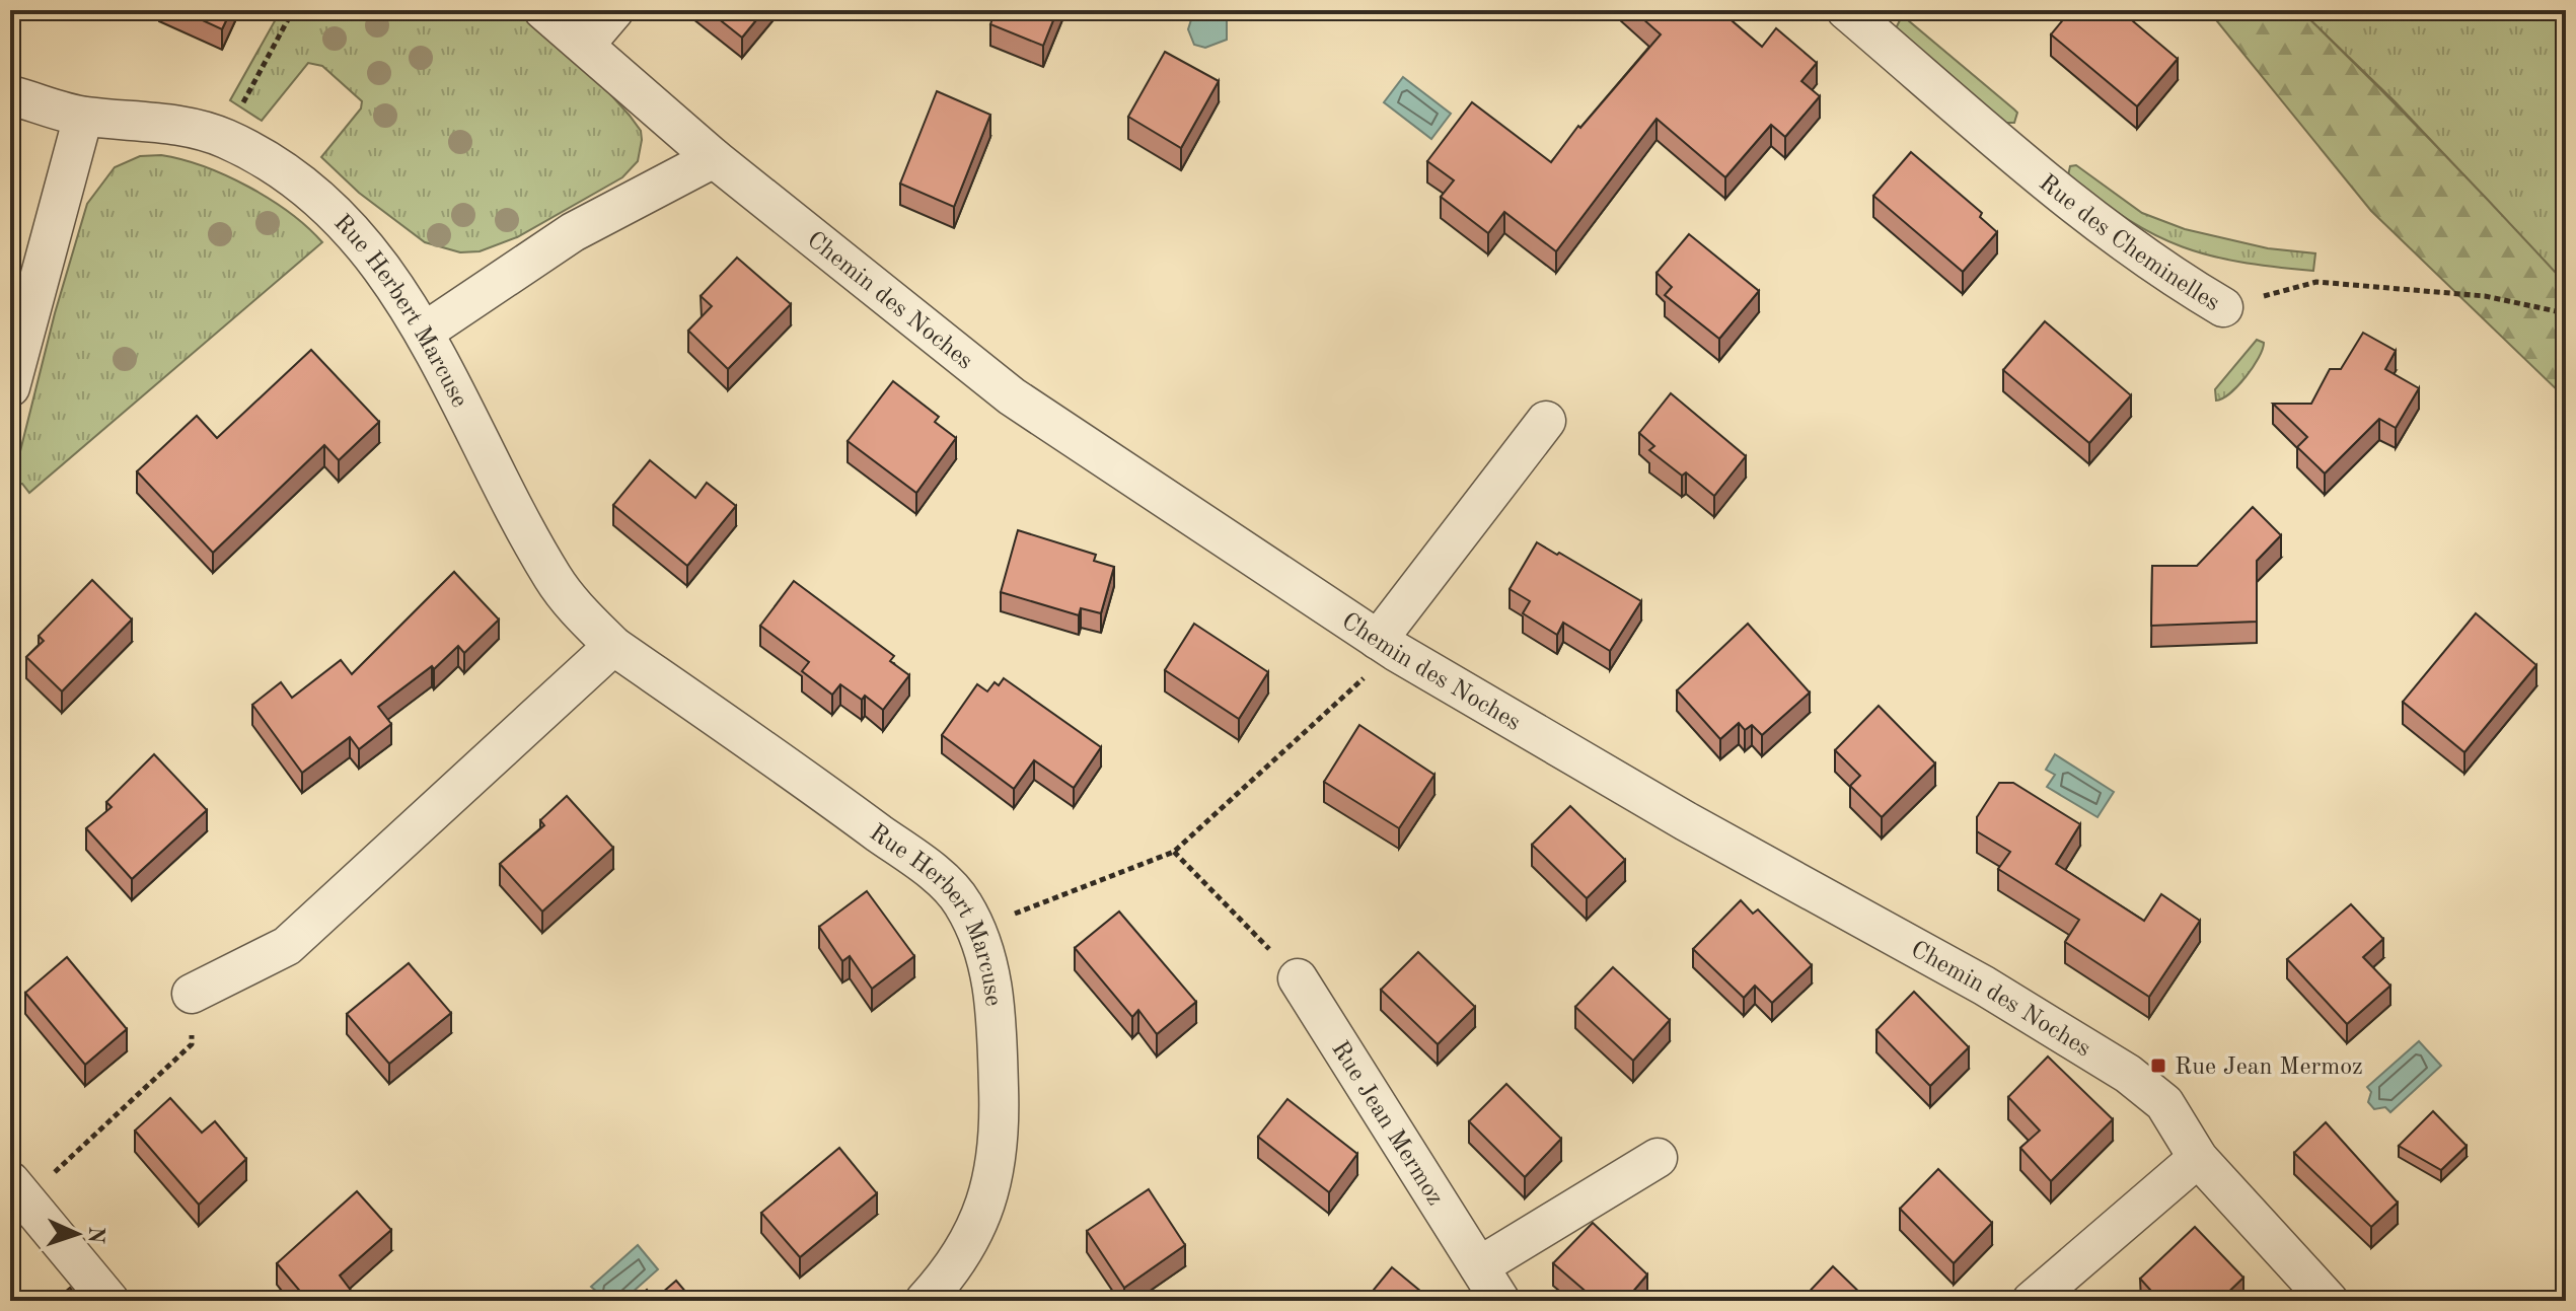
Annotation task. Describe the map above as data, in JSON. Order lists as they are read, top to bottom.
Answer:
{
  "streets": {
    "street": [
      "Rue des Cheminelles",
      "Chemin des Noches",
      "Rue Herbert Marcuse",
      "Rue Jean Mermoz"
    ]
  },
  "places": {
    "transit": ["Rue Jean Mermoz"]
  },
  "north": "right"
}
